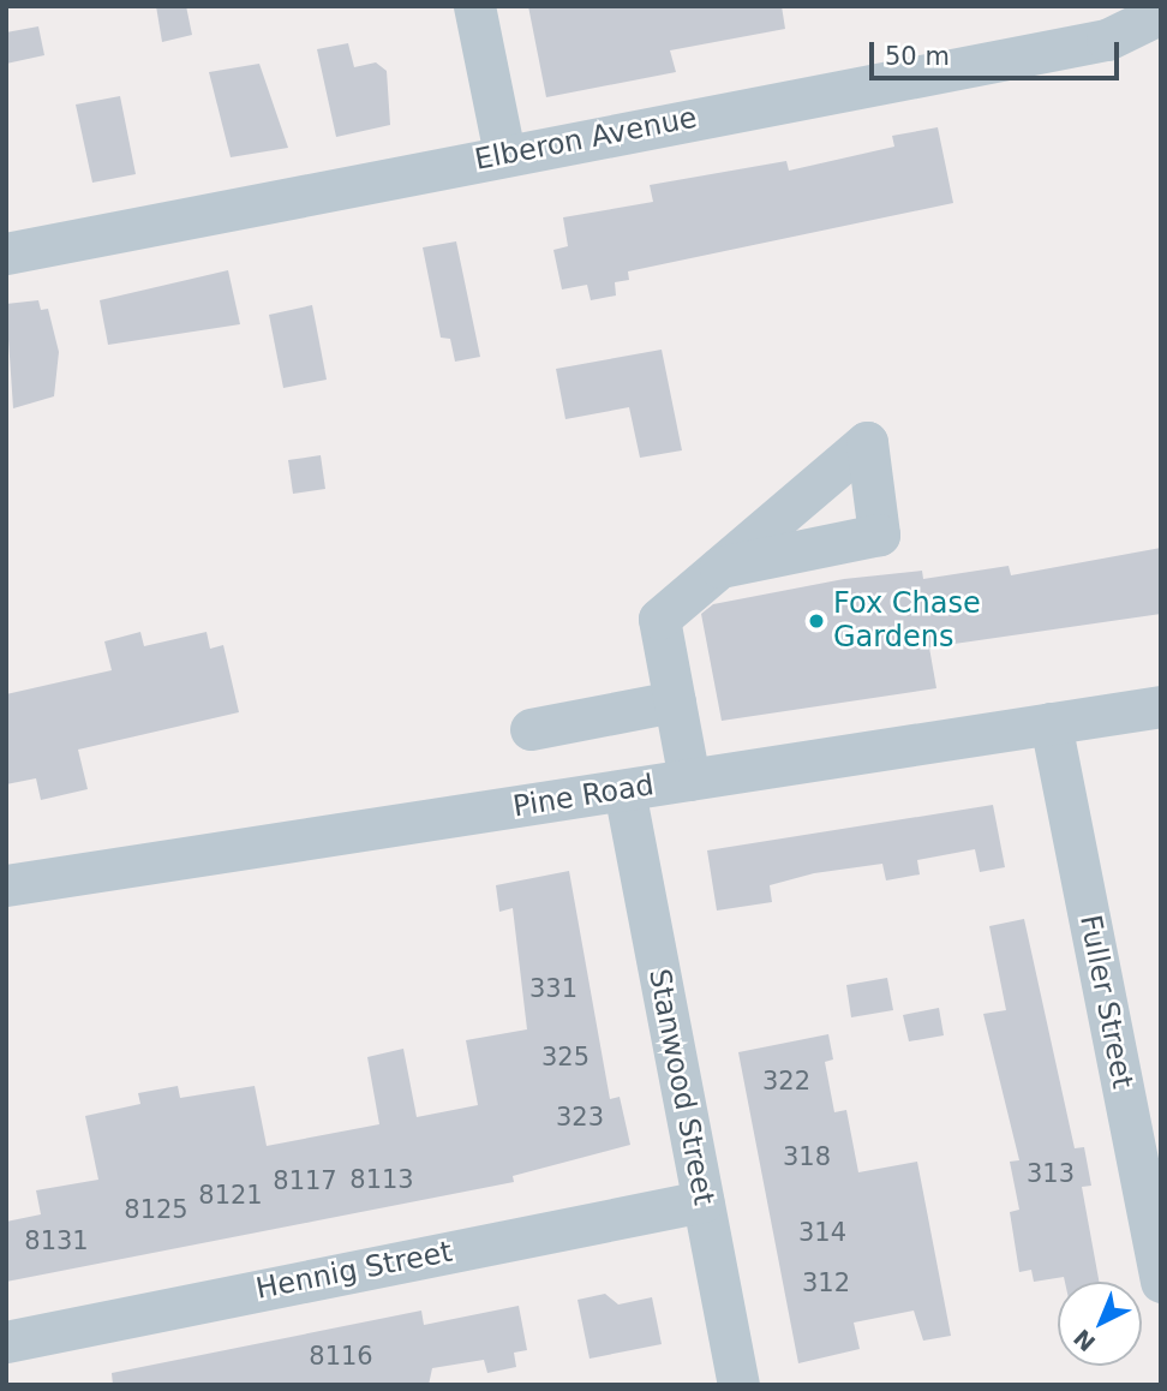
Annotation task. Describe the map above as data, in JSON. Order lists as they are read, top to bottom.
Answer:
{
  "streets": {
    "street": [
      "Elberon Avenue",
      "Pine Road",
      "Fuller Street",
      "Stanwood Street",
      "Hennig Street"
    ]
  },
  "crossings": [
    ["Pine Road", "Fuller Street"],
    ["Pine Road", "Stanwood Street"],
    ["Stanwood Street", "Hennig Street"]
  ],
  "places": ["Fox Chase Gardens"],
  "house_numbers": [
    "331",
    "325",
    "322",
    "323",
    "318",
    "313",
    "8113",
    "8117",
    "8121",
    "8125",
    "314",
    "8131",
    "312",
    "8116"
  ],
  "scale_bar": "50 m",
  "north": "bottom left"
}
